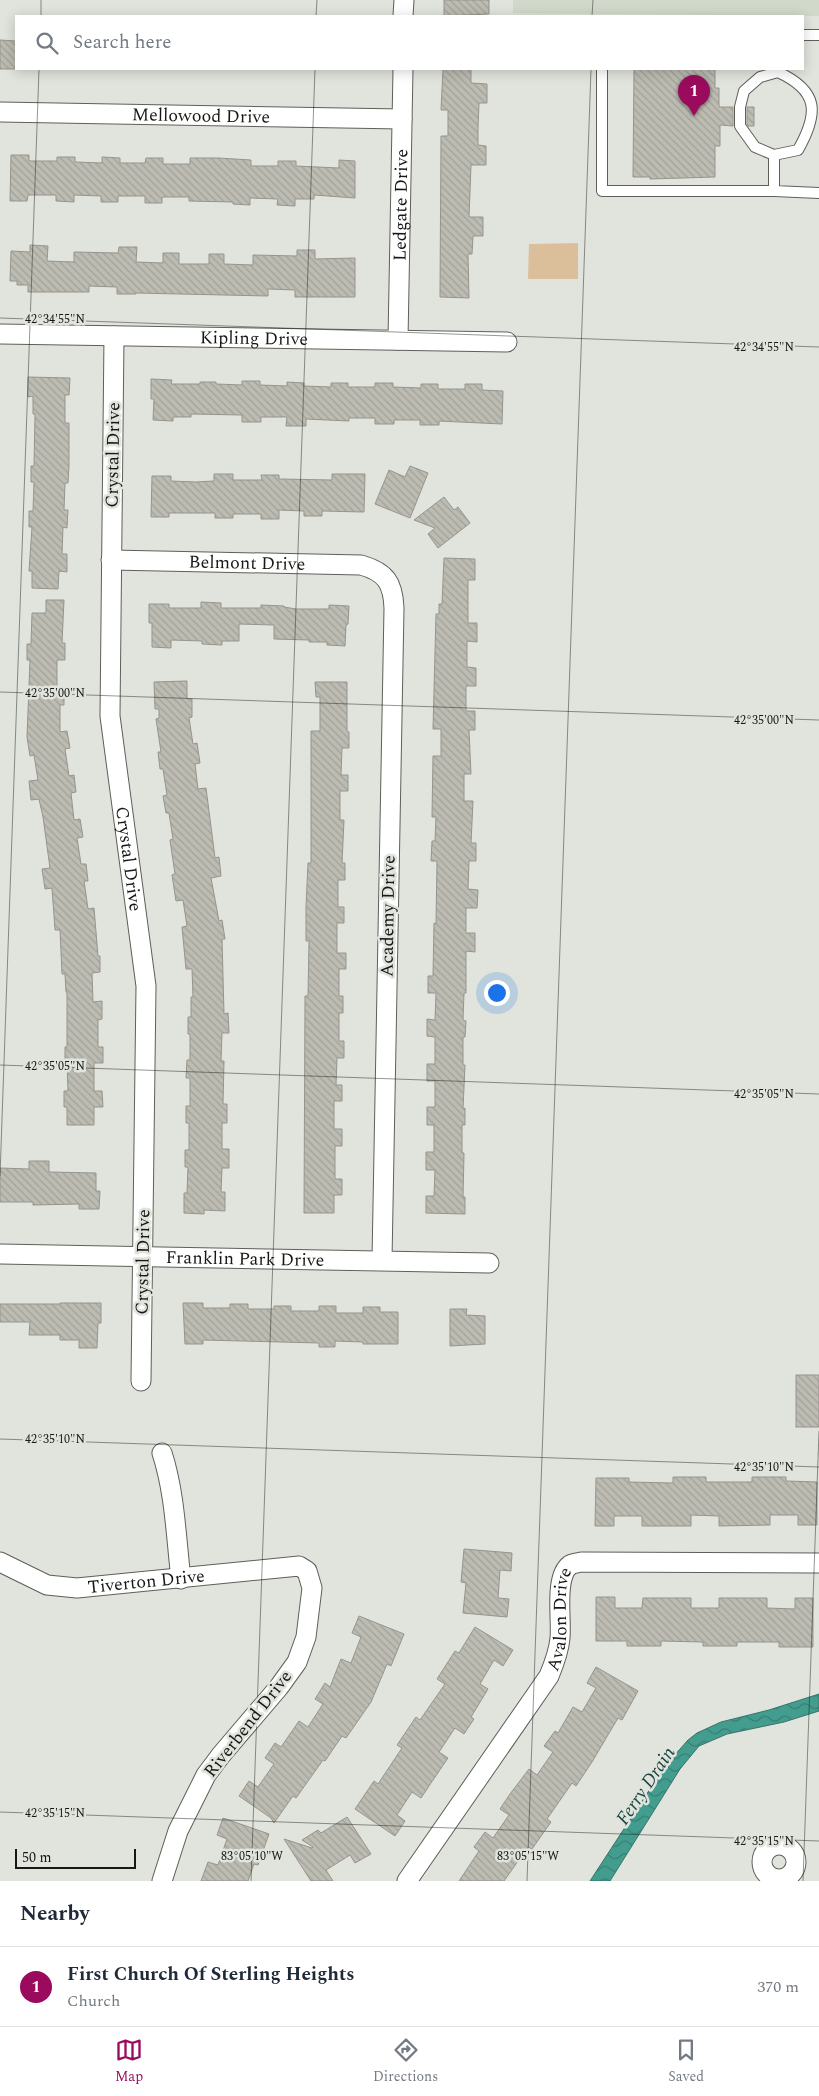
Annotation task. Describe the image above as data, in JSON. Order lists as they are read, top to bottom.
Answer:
{
  "streets": {
    "street": [
      "Mellowood Drive",
      "Ledgate Drive",
      "Kipling Drive",
      "Crystal Drive",
      "Belmont Drive",
      "Academy Drive",
      "Franklin Park Drive",
      "Tiverton Drive",
      "Avalon Drive",
      "Riverbend Drive"
    ]
  },
  "crossings": [
    ["Mellowood Drive", "Ledgate Drive"],
    ["Ledgate Drive", "Kipling Drive"],
    ["Kipling Drive", "Crystal Drive"],
    ["Crystal Drive", "Belmont Drive"],
    ["Crystal Drive", "Franklin Park Drive"],
    ["Belmont Drive", "Academy Drive"],
    ["Academy Drive", "Franklin Park Drive"],
    ["Tiverton Drive", "Riverbend Drive"]
  ],
  "water": ["Ferry Drain"],
  "scale_bar": "50 m",
  "page": {
    "search": "Search here",
    "pins": "1",
    "scale": "50 m",
    "heading": "Nearby",
    "list": [
      {
        "mark": "1",
        "name": "First Church Of Sterling Heights",
        "note": "Church",
        "value": "370 m"
      }
    ],
    "nav": ["Map", "Directions", "Saved"]
  },
  "coordinates": [
    "42°34'55\"N",
    "42°35'00\"N",
    "42°35'05\"N",
    "42°35'10\"N",
    "42°35'15\"N",
    "83°05'10\"W",
    "83°05'15\"W"
  ]
}
